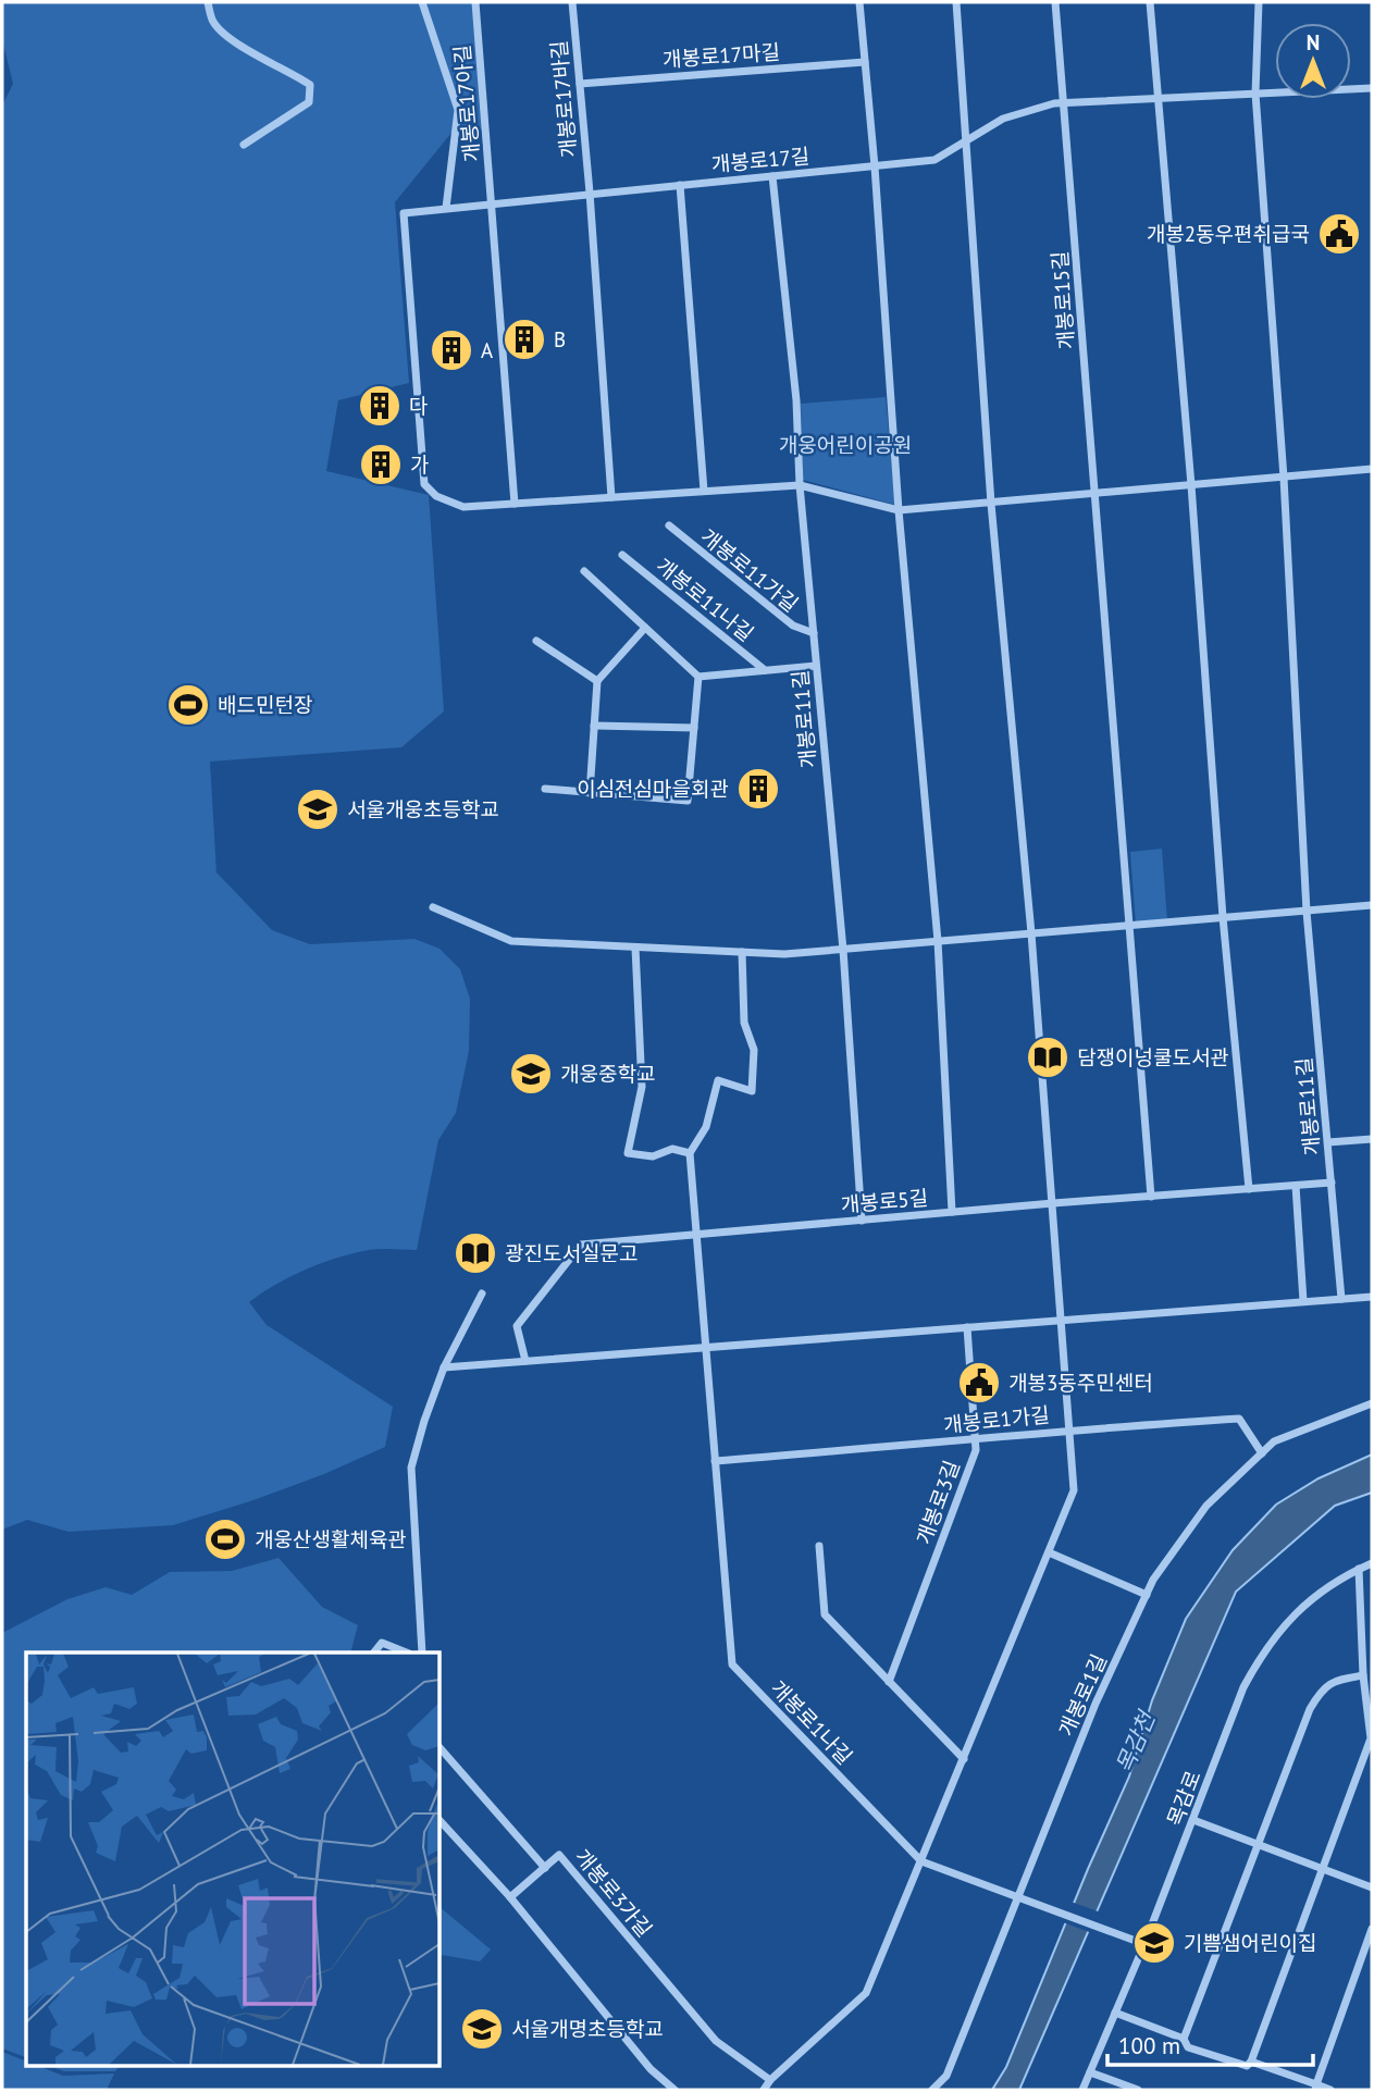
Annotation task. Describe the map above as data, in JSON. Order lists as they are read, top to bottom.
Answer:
{
  "streets": {
    "street": [
      "개봉로17마길",
      "개봉로17바길",
      "개봉로17아길",
      "개봉로17길",
      "개봉로15길",
      "개봉로11가길",
      "개봉로11나길",
      "개봉로11길",
      "개봉로5길",
      "개봉로1가길",
      "개봉로3길",
      "개봉로1길",
      "개봉로1나길",
      "목감로",
      "개봉로3가길"
    ]
  },
  "crossings": [
    ["개봉로17마길", "개봉로17바길"],
    ["개봉로17바길", "개봉로17길"],
    ["개봉로17아길", "개봉로17길"],
    ["개봉로17길", "개봉로15길"],
    ["개봉로11가길", "개봉로11길"],
    ["개봉로11나길", "개봉로11길"],
    ["개봉로11길", "개봉로5길"],
    ["개봉로1가길", "개봉로3길"],
    ["개봉로1가길", "개봉로1길"],
    ["개봉로1가길", "개봉로1나길"],
    ["개봉로1길", "개봉로1나길"],
    ["개봉로1나길", "목감로"]
  ],
  "water": ["목감천"],
  "parks": ["개웅어린이공원"],
  "places": {
    "public building": ["개봉2동우편취급국", "개봉3동주민센터"],
    "building": [
      "B",
      "A",
      "다",
      "가",
      "이심전심마을회관"
    ],
    "sports": ["배드민턴장", "개웅산생활체육관"],
    "school or university": [
      "서울개웅초등학교",
      "개웅중학교",
      "기쁨샘어린이집",
      "서울개명초등학교"
    ],
    "library": ["담쟁이넝쿨도서관", "광진도서실문고"]
  },
  "scale_bar": "100 m",
  "north": "top"
}
